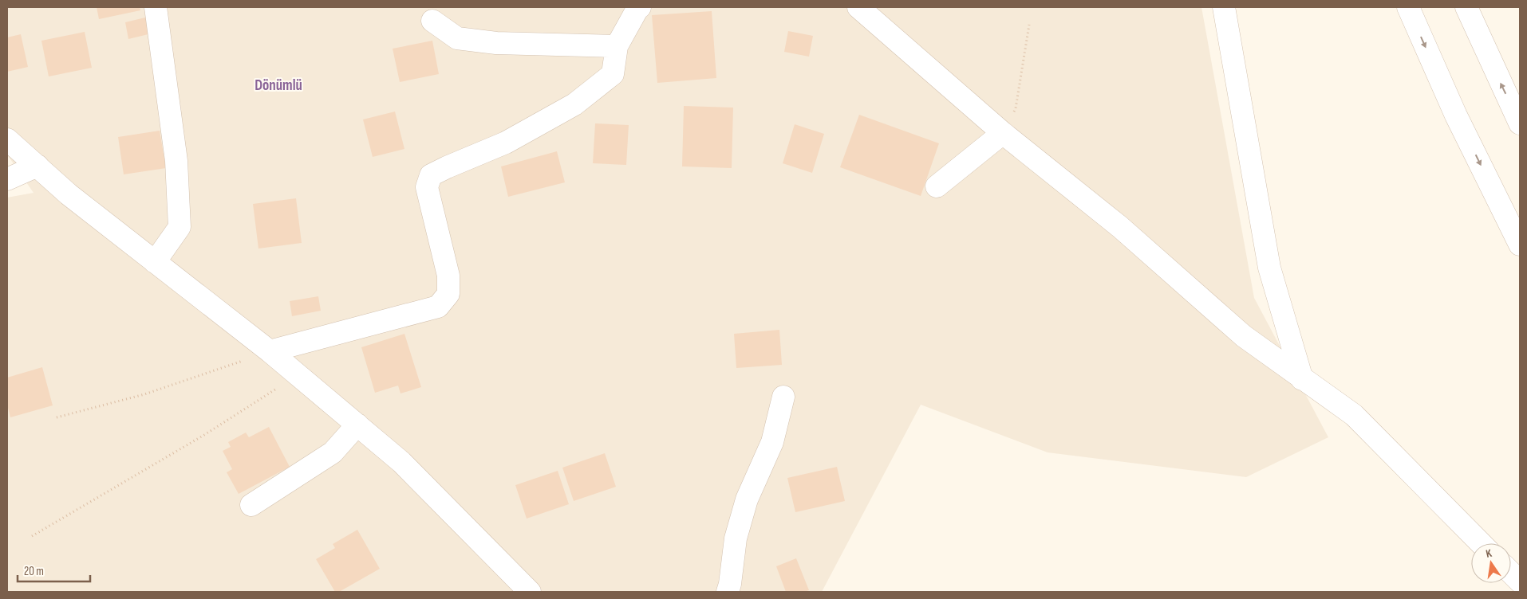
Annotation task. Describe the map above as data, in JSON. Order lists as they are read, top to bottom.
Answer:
{
  "districts": ["Dönümlü"],
  "scale_bar": "20 m",
  "north": "top"
}
